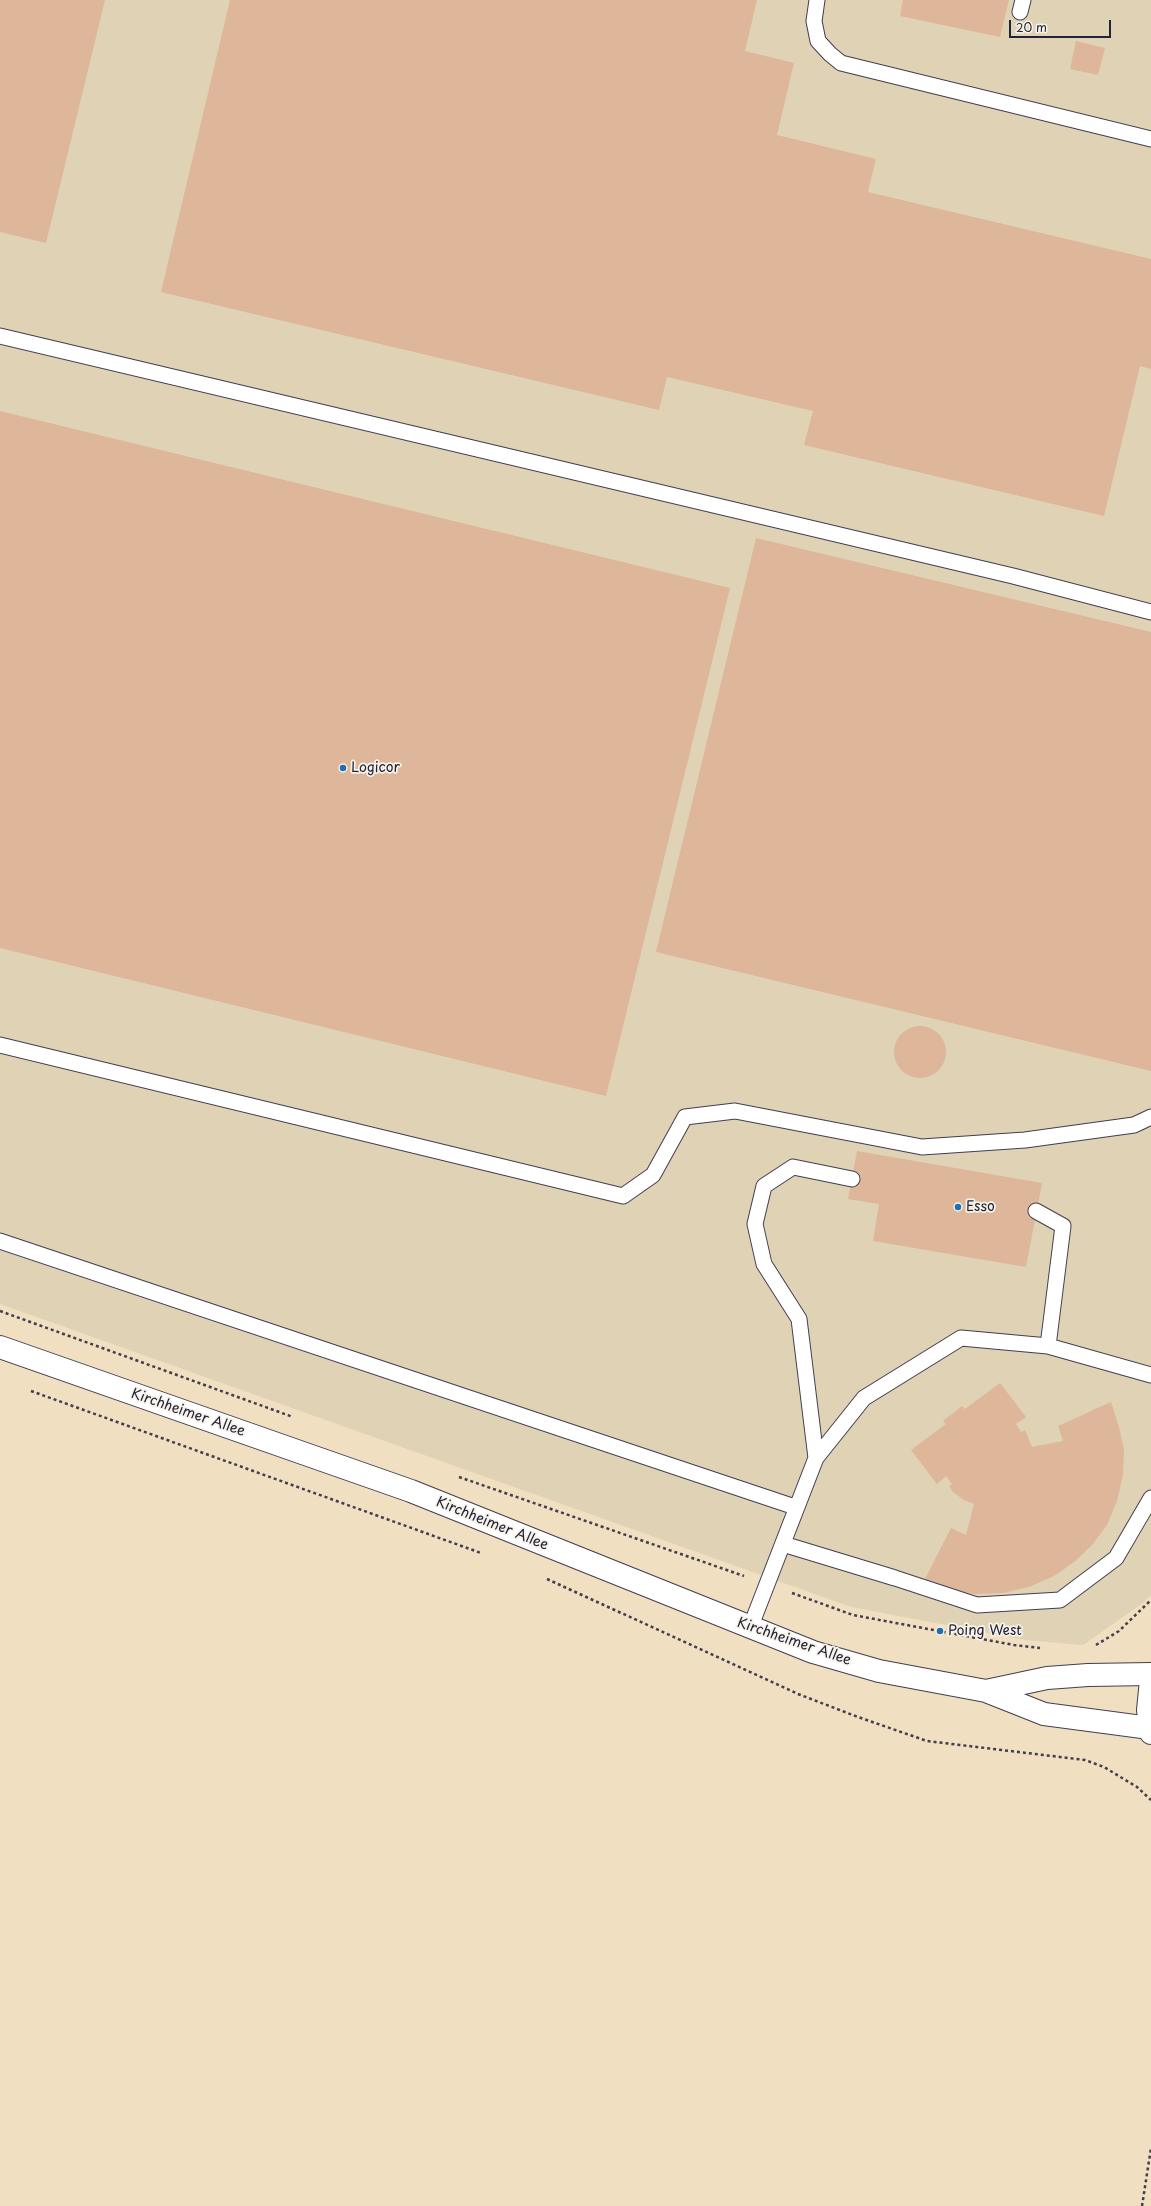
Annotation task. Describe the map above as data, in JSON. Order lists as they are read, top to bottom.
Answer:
{
  "streets": {
    "street": ["Kirchheimer Allee"]
  },
  "places": ["Logicor", "Esso", "Poing West"],
  "scale_bar": "20 m"
}
